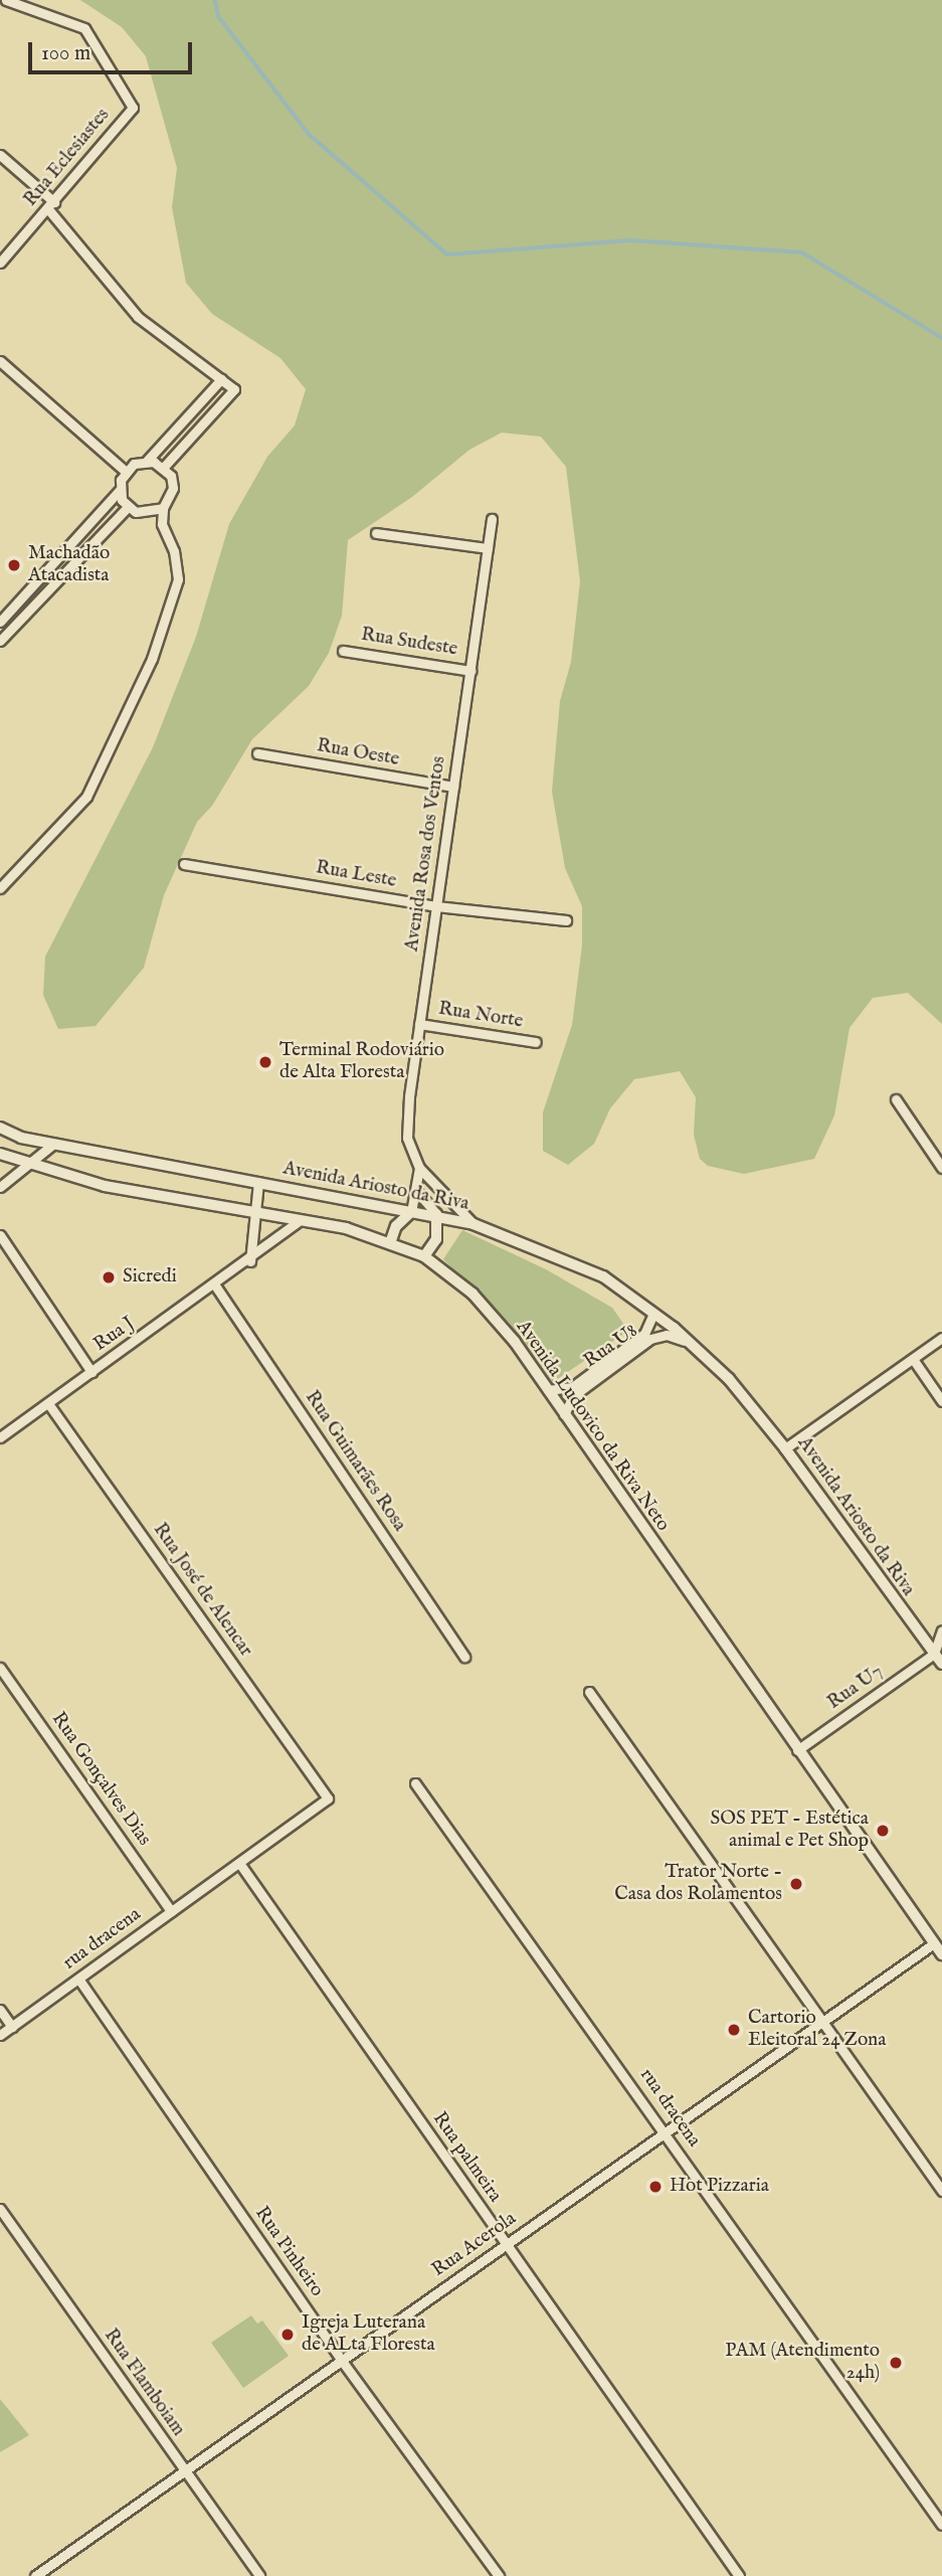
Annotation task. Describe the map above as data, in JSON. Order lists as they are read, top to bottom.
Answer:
{
  "streets": {
    "street": [
      "Rua Eclesiastes",
      "Rua Sudeste",
      "Rua Oeste",
      "Avenida Rosa dos Ventos",
      "Rua Leste",
      "Rua Norte",
      "Avenida Ariosto da Riva",
      "Rua J",
      "Rua U8",
      "Avenida Ludovico da Riva Neto",
      "Rua Guimarães Rosa",
      "Rua José de Alencar",
      "Rua U7",
      "Rua Gonçalves Dias",
      "rua dracena",
      "Rua palmeira",
      "Rua Acerola",
      "Rua Pinheiro",
      "Rua Flamboiam"
    ]
  },
  "crossings": [
    ["Rua Sudeste", "Avenida Rosa dos Ventos"],
    ["Rua Oeste", "Avenida Rosa dos Ventos"],
    ["Avenida Rosa dos Ventos", "Rua Leste"],
    ["Avenida Rosa dos Ventos", "Rua Norte"],
    ["Avenida Rosa dos Ventos", "Avenida Ariosto da Riva"],
    ["Avenida Ariosto da Riva", "Rua U8"],
    ["Avenida Ariosto da Riva", "Rua U7"],
    ["Rua J", "Avenida Ludovico da Riva Neto"],
    ["Rua J", "Rua Guimarães Rosa"],
    ["Rua J", "Rua José de Alencar"],
    ["Rua U8", "Avenida Ludovico da Riva Neto"],
    ["Avenida Ludovico da Riva Neto", "Rua U7"],
    ["Avenida Ludovico da Riva Neto", "Rua Acerola"],
    ["Rua José de Alencar", "rua dracena"],
    ["Rua Gonçalves Dias", "rua dracena"],
    ["rua dracena", "Rua palmeira"],
    ["rua dracena", "Rua Acerola"],
    ["rua dracena", "Rua Pinheiro"],
    ["Rua palmeira", "Rua Acerola"],
    ["Rua Acerola", "Rua Pinheiro"],
    ["Rua Acerola", "Rua Flamboiam"]
  ],
  "places": [
    "Machadão Atacadista",
    "Terminal Rodoviário de Alta Floresta",
    "Sicredi",
    "SOS PET - Estética animal e Pet Shop",
    "Trator Norte - Casa dos Rolamentos",
    "Cartorio Eleitoral 24 Zona",
    "Hot Pizzaria",
    "Igreja Luterana de ALta Floresta",
    "PAM (Atendimento 24h)"
  ],
  "scale_bar": "100 m"
}
